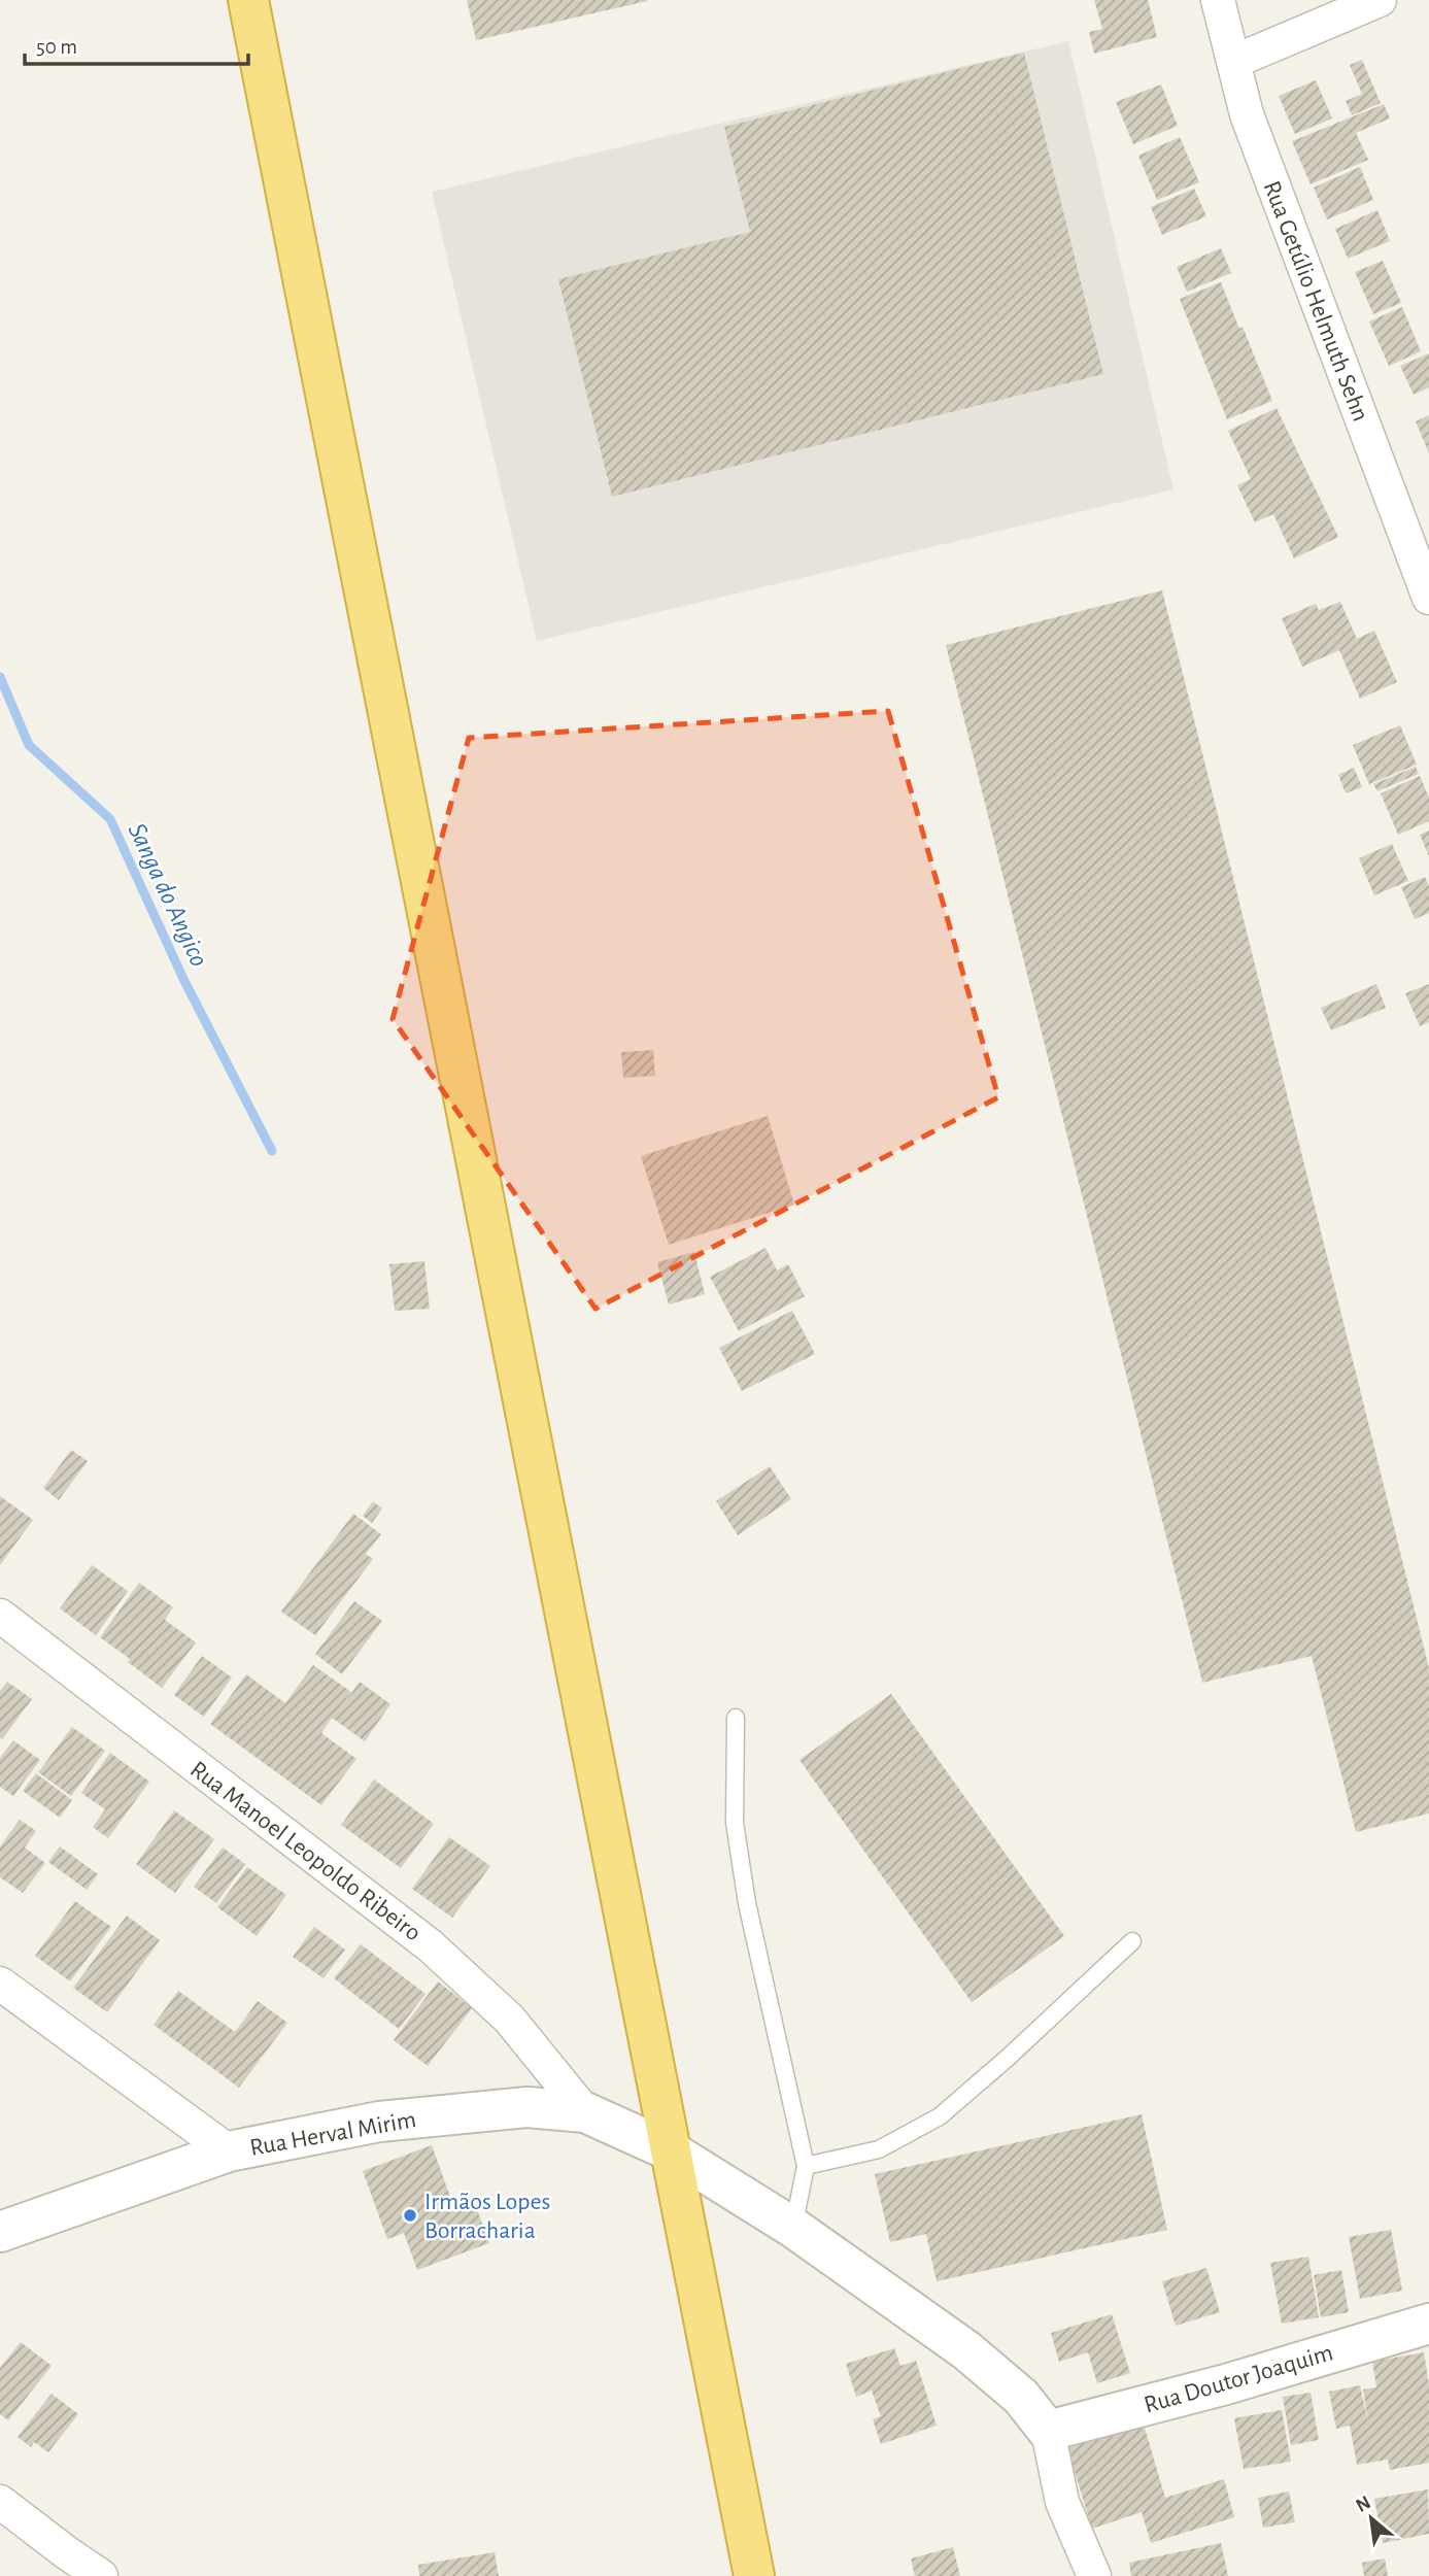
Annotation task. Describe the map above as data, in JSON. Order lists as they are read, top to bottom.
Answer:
{
  "streets": {
    "street": [
      "Rua Getúlio Helmuth Sehn",
      "Rua Manoel Leopoldo Ribeiro",
      "Rua Herval Mirim",
      "Rua Doutor Joaquim"
    ]
  },
  "crossings": [
    ["Rua Manoel Leopoldo Ribeiro", "Rua Herval Mirim"],
    ["Rua Herval Mirim", "Rua Doutor Joaquim"]
  ],
  "water": ["Sanga do Angico"],
  "places": ["Irmãos Lopes Borracharia"],
  "scale_bar": "50 m",
  "north": "top left"
}
